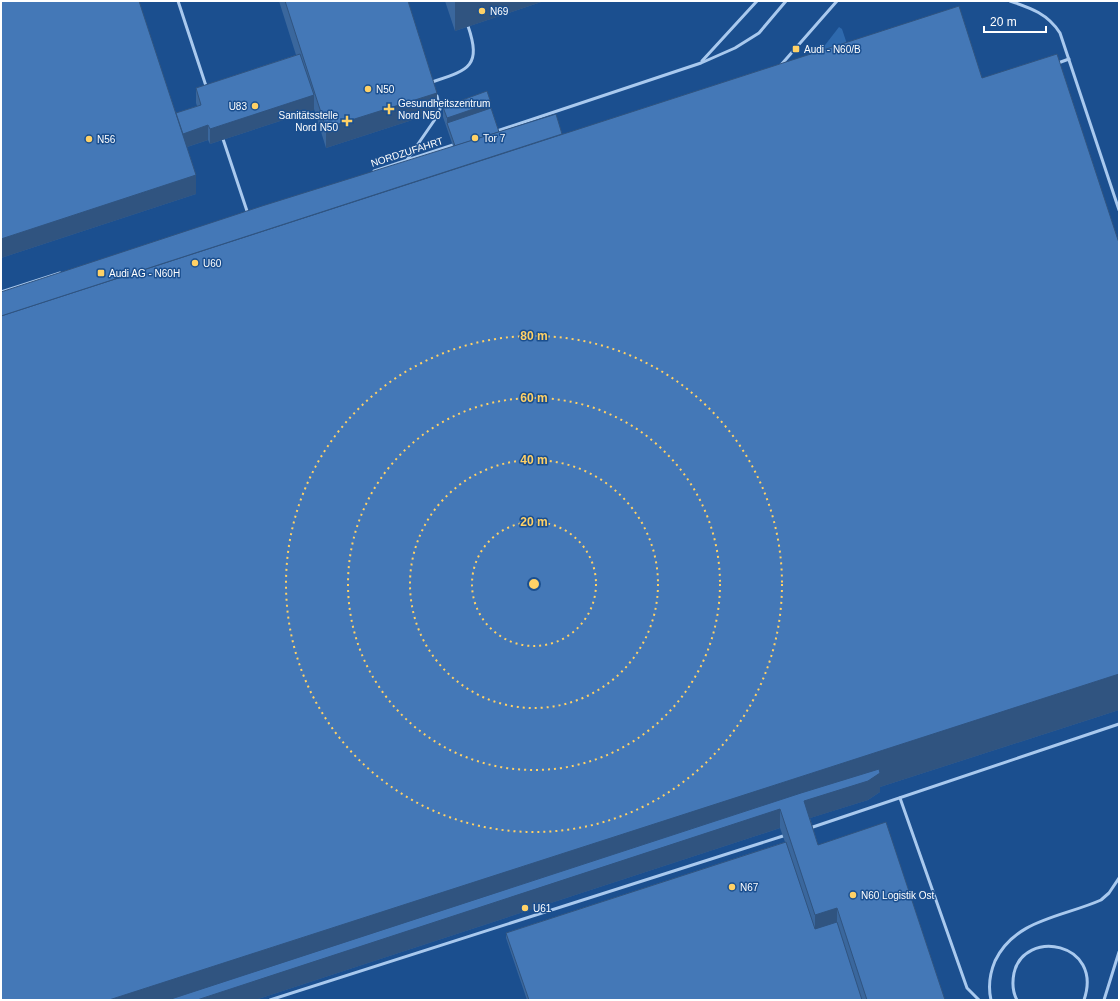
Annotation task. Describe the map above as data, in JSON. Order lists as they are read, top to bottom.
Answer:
{
  "streets": {
    "lane": ["NORDZUFAHRT"]
  },
  "places": {
    "other": [
      "N69",
      "N50",
      "U83",
      "Tor 7",
      "N56",
      "U60",
      "N67",
      "N60 Logistik Ost",
      "U61"
    ],
    "transit": ["Audi - N60/B", "Audi AG - N60H"],
    "health": ["Gesundheitszentrum Nord N50", "Sanitätsstelle Nord N50"]
  },
  "scale_bar": "20 m",
  "rings": [
    "80 m",
    "60 m",
    "40 m",
    "20 m"
  ]
}
